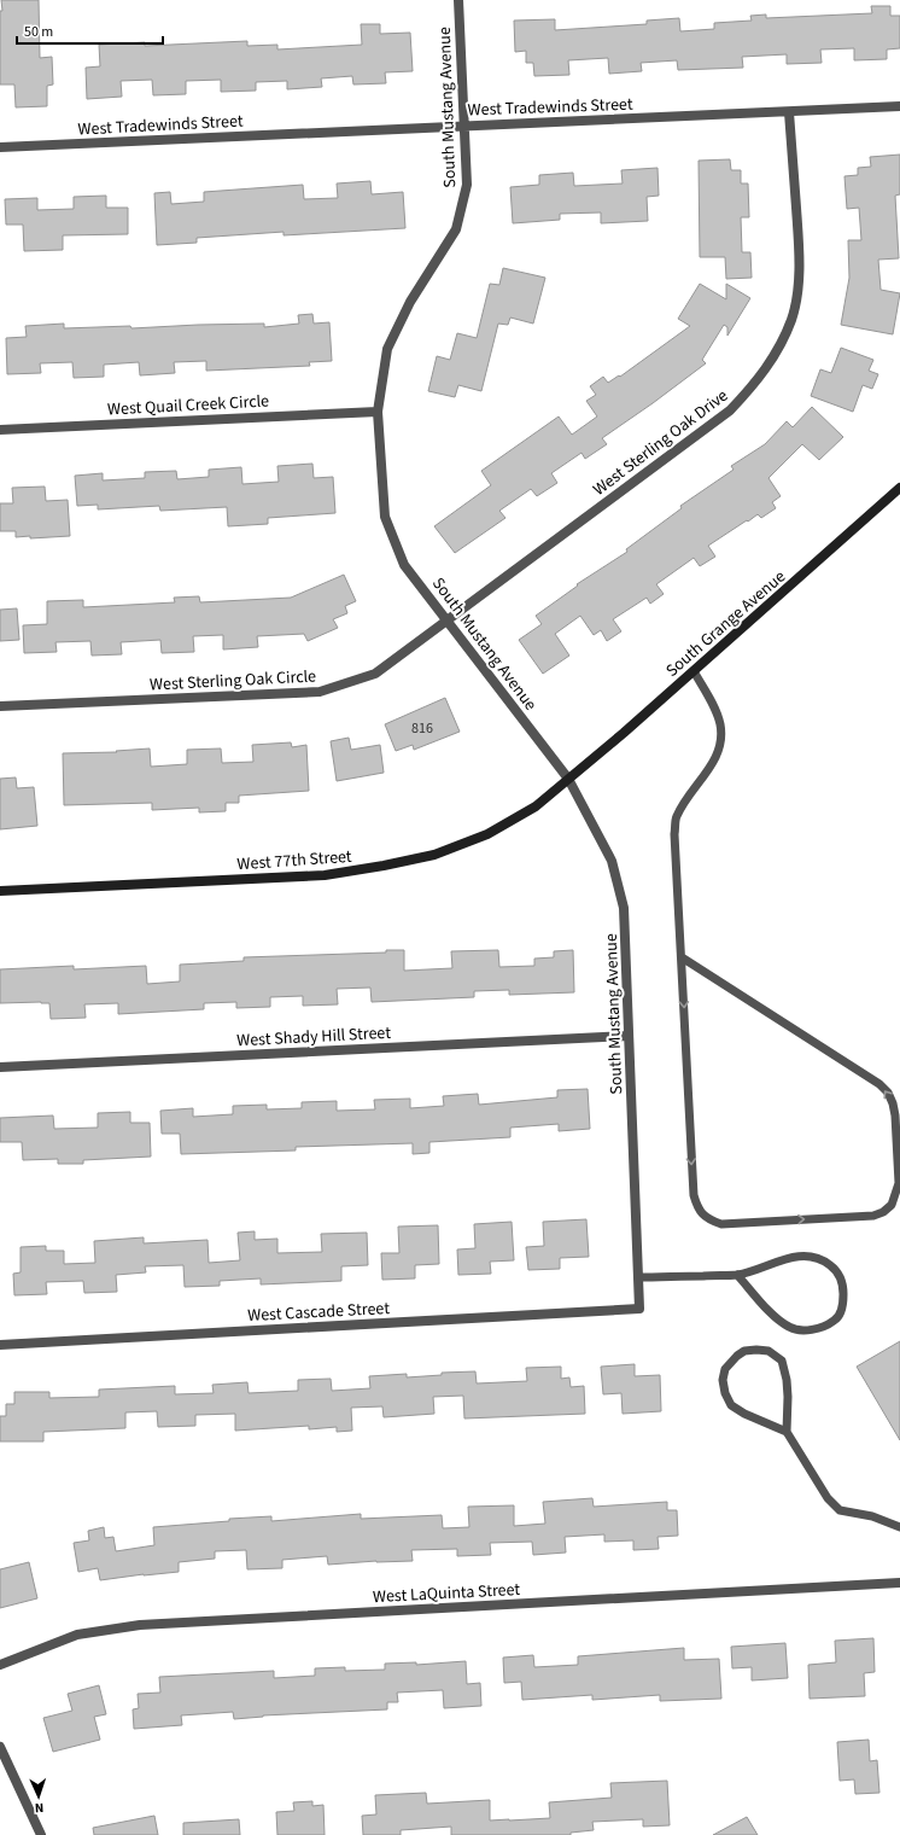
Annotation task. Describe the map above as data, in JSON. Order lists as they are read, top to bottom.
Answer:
{
  "streets": {
    "street": [
      "West Tradewinds Street",
      "South Mustang Avenue",
      "West Quail Creek Circle",
      "West Sterling Oak Drive",
      "South Grange Avenue",
      "West Sterling Oak Circle",
      "West 77th Street",
      "West Shady Hill Street",
      "West Cascade Street",
      "West LaQuinta Street"
    ]
  },
  "crossings": [
    ["West Tradewinds Street", "South Mustang Avenue"],
    ["West Tradewinds Street", "West Sterling Oak Drive"],
    ["South Mustang Avenue", "West Quail Creek Circle"],
    ["South Mustang Avenue", "West Sterling Oak Drive"],
    ["South Mustang Avenue", "South Grange Avenue"],
    ["South Mustang Avenue", "West Sterling Oak Circle"],
    ["South Mustang Avenue", "West 77th Street"],
    ["South Mustang Avenue", "West Shady Hill Street"],
    ["South Mustang Avenue", "West Cascade Street"],
    ["West Sterling Oak Drive", "West Sterling Oak Circle"],
    ["South Grange Avenue", "West 77th Street"]
  ],
  "house_numbers": ["816"],
  "scale_bar": "50 m",
  "north": "bottom"
}
